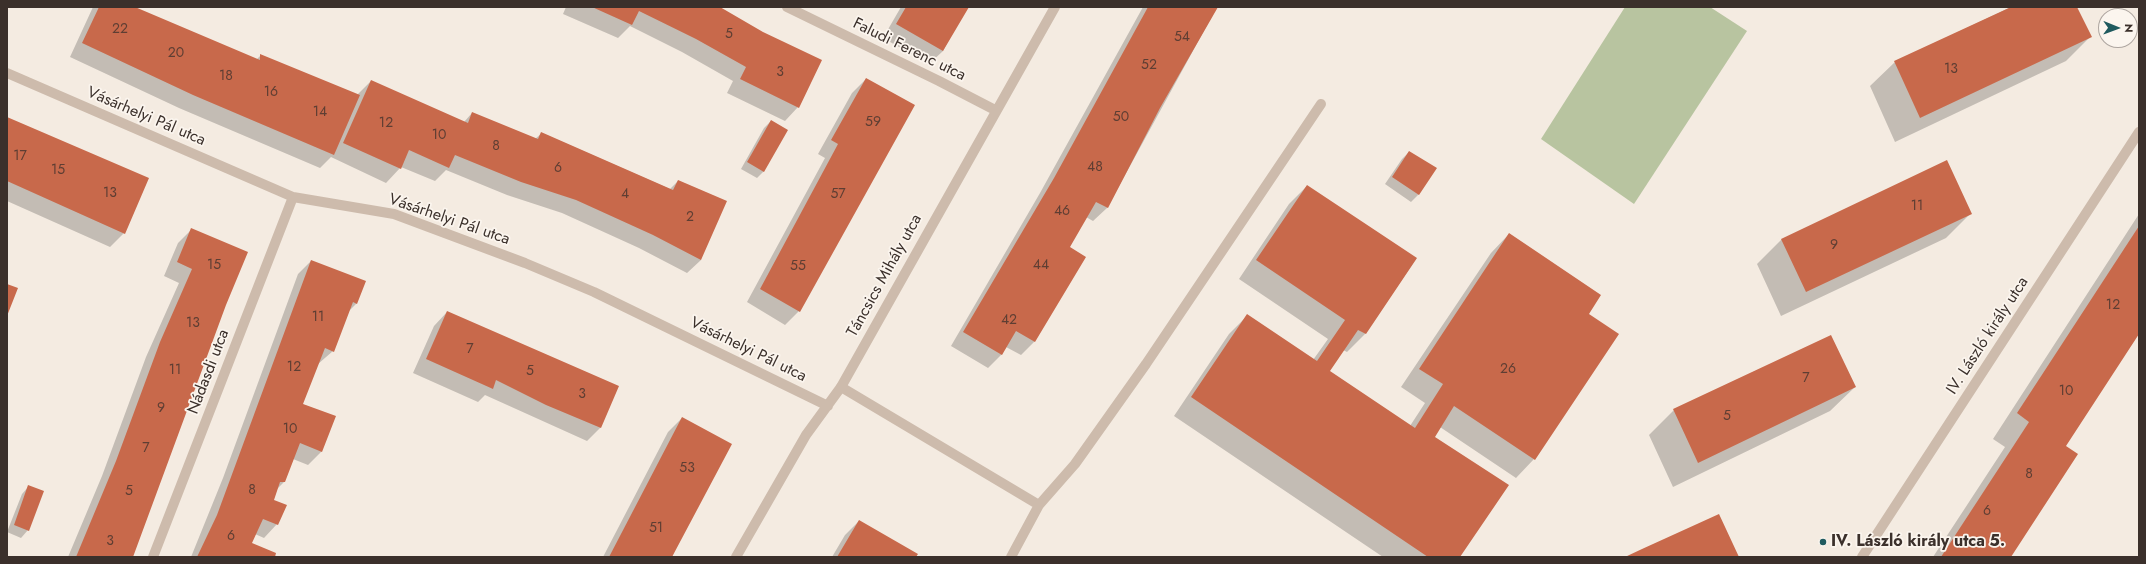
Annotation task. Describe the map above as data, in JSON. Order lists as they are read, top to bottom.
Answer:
{
  "streets": {
    "street": [
      "Faludi Ferenc utca",
      "Vásárhelyi Pál utca",
      "Táncsics Mihály utca",
      "IV. László király utca",
      "Nádasdi utca"
    ]
  },
  "crossings": [
    ["Faludi Ferenc utca", "Táncsics Mihály utca"],
    ["Vásárhelyi Pál utca", "Táncsics Mihály utca"],
    ["Vásárhelyi Pál utca", "Nádasdi utca"]
  ],
  "places": ["IV. László király utca 5."],
  "house_numbers": [
    "22",
    "5",
    "54",
    "20",
    "52",
    "13",
    "3",
    "18",
    "16",
    "14",
    "50",
    "59",
    "12",
    "10",
    "8",
    "17",
    "48",
    "6",
    "15",
    "13",
    "4",
    "57",
    "11",
    "46",
    "2",
    "9",
    "15",
    "44",
    "55",
    "12",
    "11",
    "42",
    "13",
    "7",
    "12",
    "26",
    "11",
    "5",
    "7",
    "10",
    "3",
    "9",
    "5",
    "10",
    "7",
    "53",
    "8",
    "8",
    "5",
    "6",
    "51",
    "6",
    "3"
  ],
  "north": "right"
}
